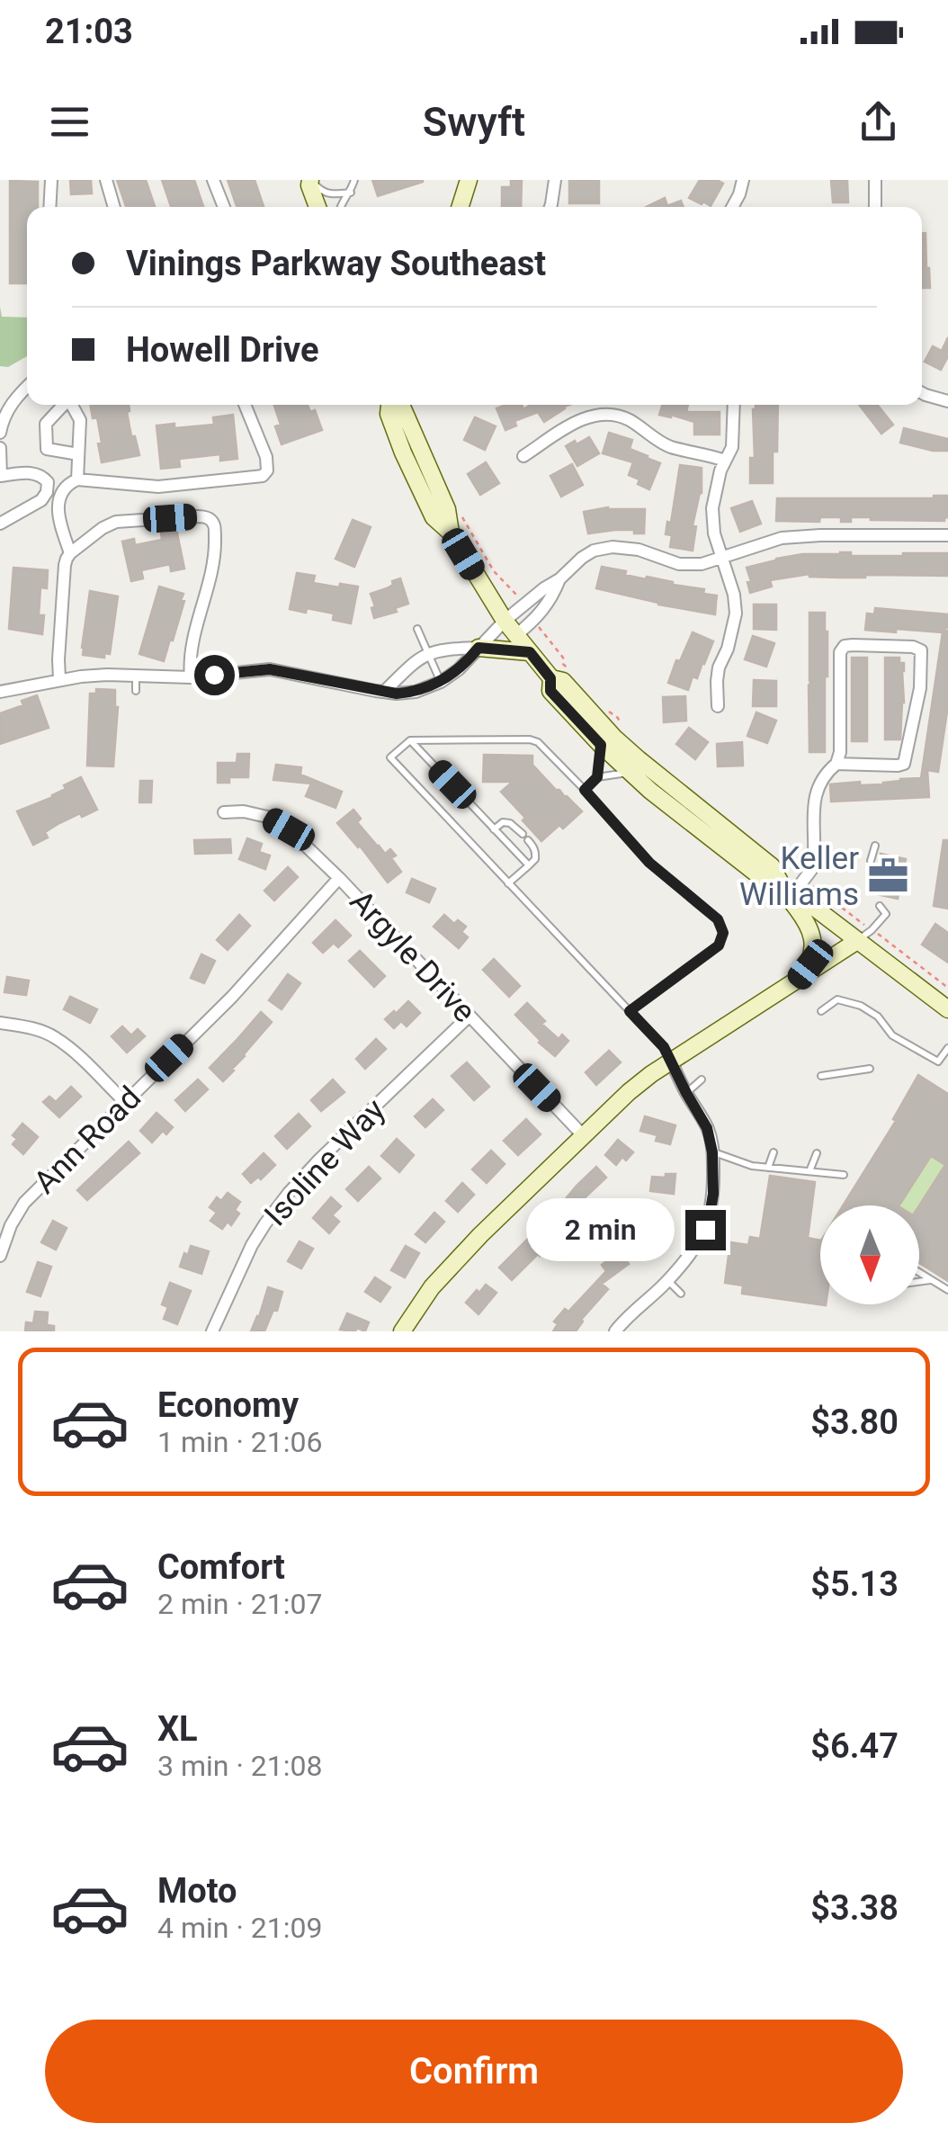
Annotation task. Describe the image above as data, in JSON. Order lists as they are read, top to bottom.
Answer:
{
  "streets": {
    "street": ["Argyle Drive", "Ann Road", "Isoline Way"]
  },
  "crossings": [
    ["Argyle Drive", "Ann Road"],
    ["Argyle Drive", "Isoline Way"]
  ],
  "places": {
    "office": ["Keller Williams"]
  },
  "north": "bottom",
  "page": {
    "status": "21:03",
    "header": "Swyft",
    "banner": ["Vinings Parkway Southeast", "Howell Drive"],
    "bubble": "2 min",
    "list": [
      {
        "name": "Economy",
        "note": "1 min · 21:06",
        "value": "$3.80"
      },
      {
        "name": "Comfort",
        "note": "2 min · 21:07",
        "value": "$5.13"
      },
      {
        "name": "XL",
        "note": "3 min · 21:08",
        "value": "$6.47"
      },
      {
        "name": "Moto",
        "note": "4 min · 21:09",
        "value": "$3.38"
      }
    ],
    "buttons": "Confirm"
  }
}
